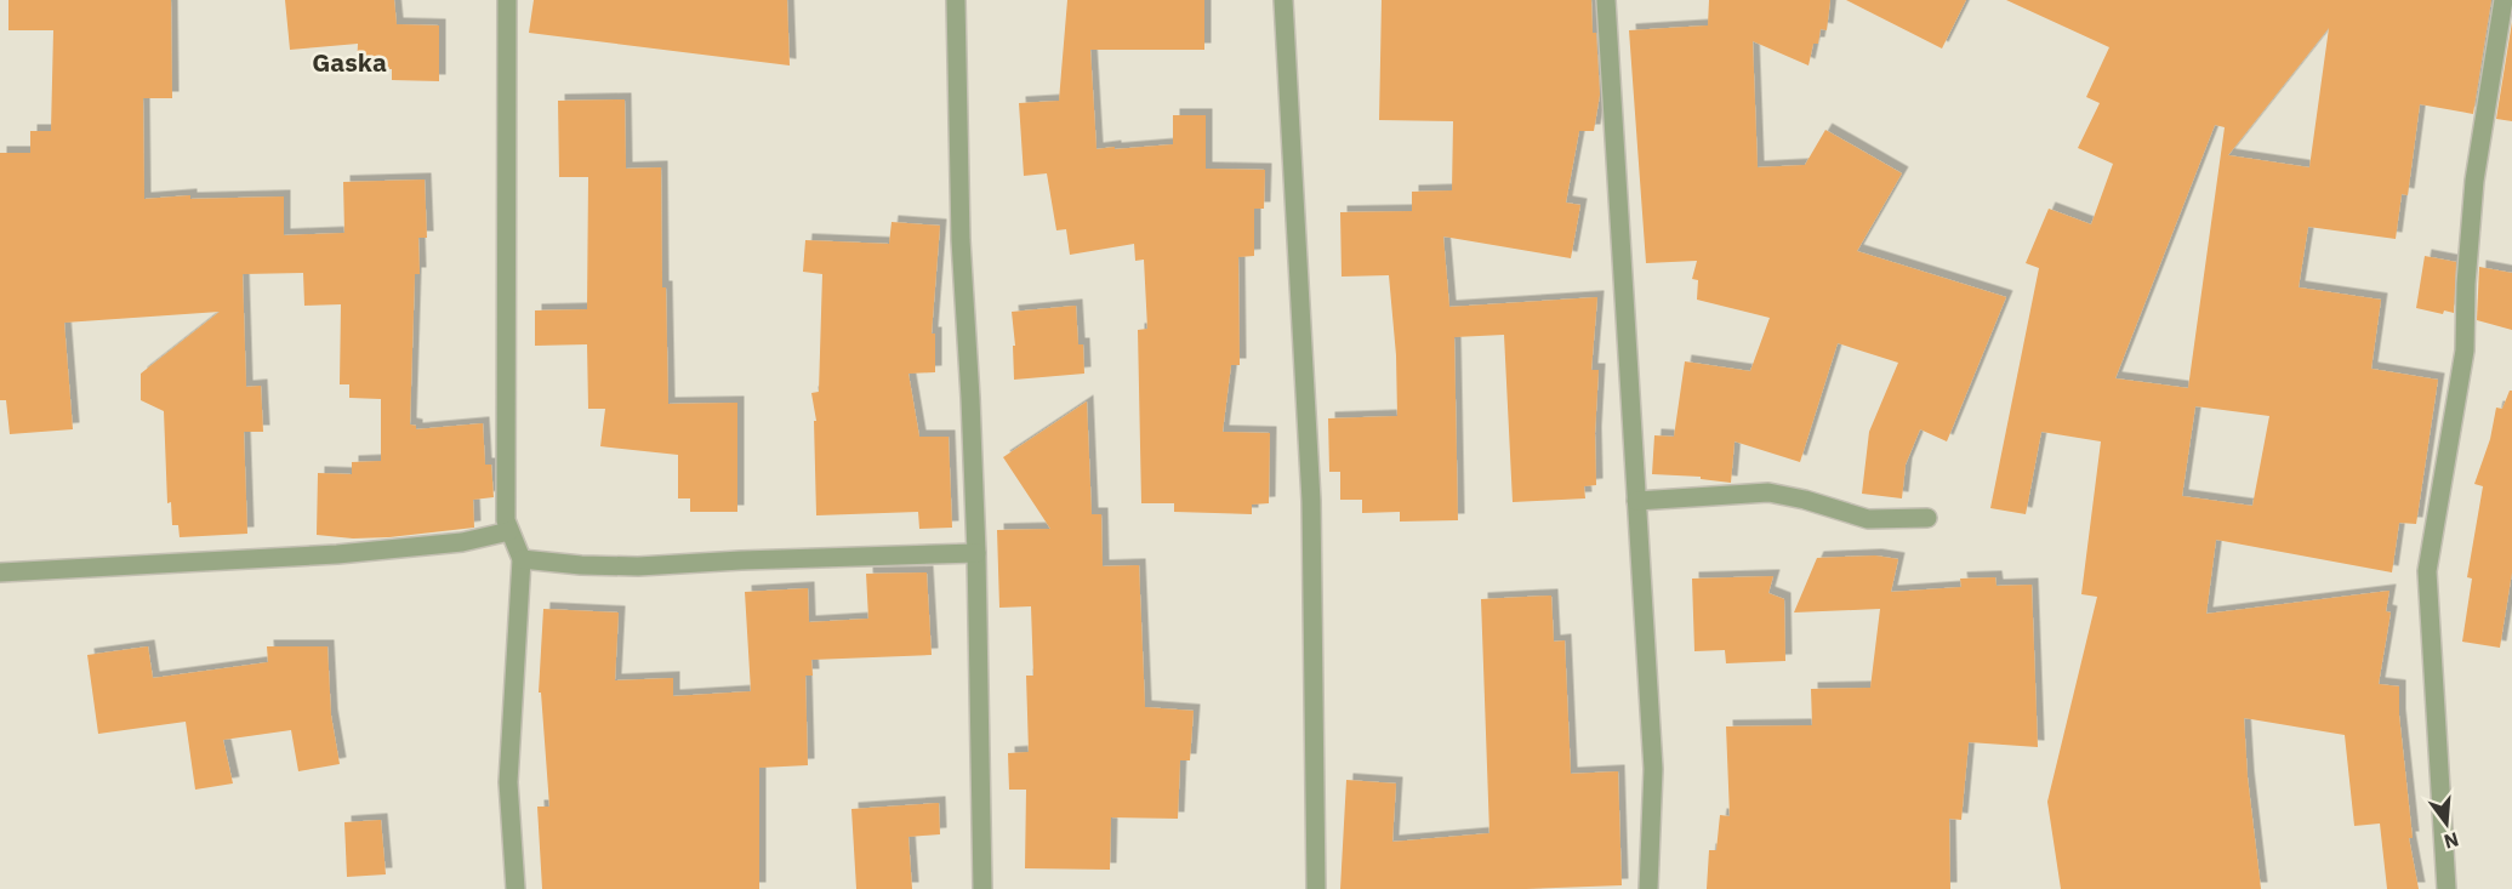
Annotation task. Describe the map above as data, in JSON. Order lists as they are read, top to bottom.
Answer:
{
  "districts": ["Gaska"],
  "north": "bottom"
}
